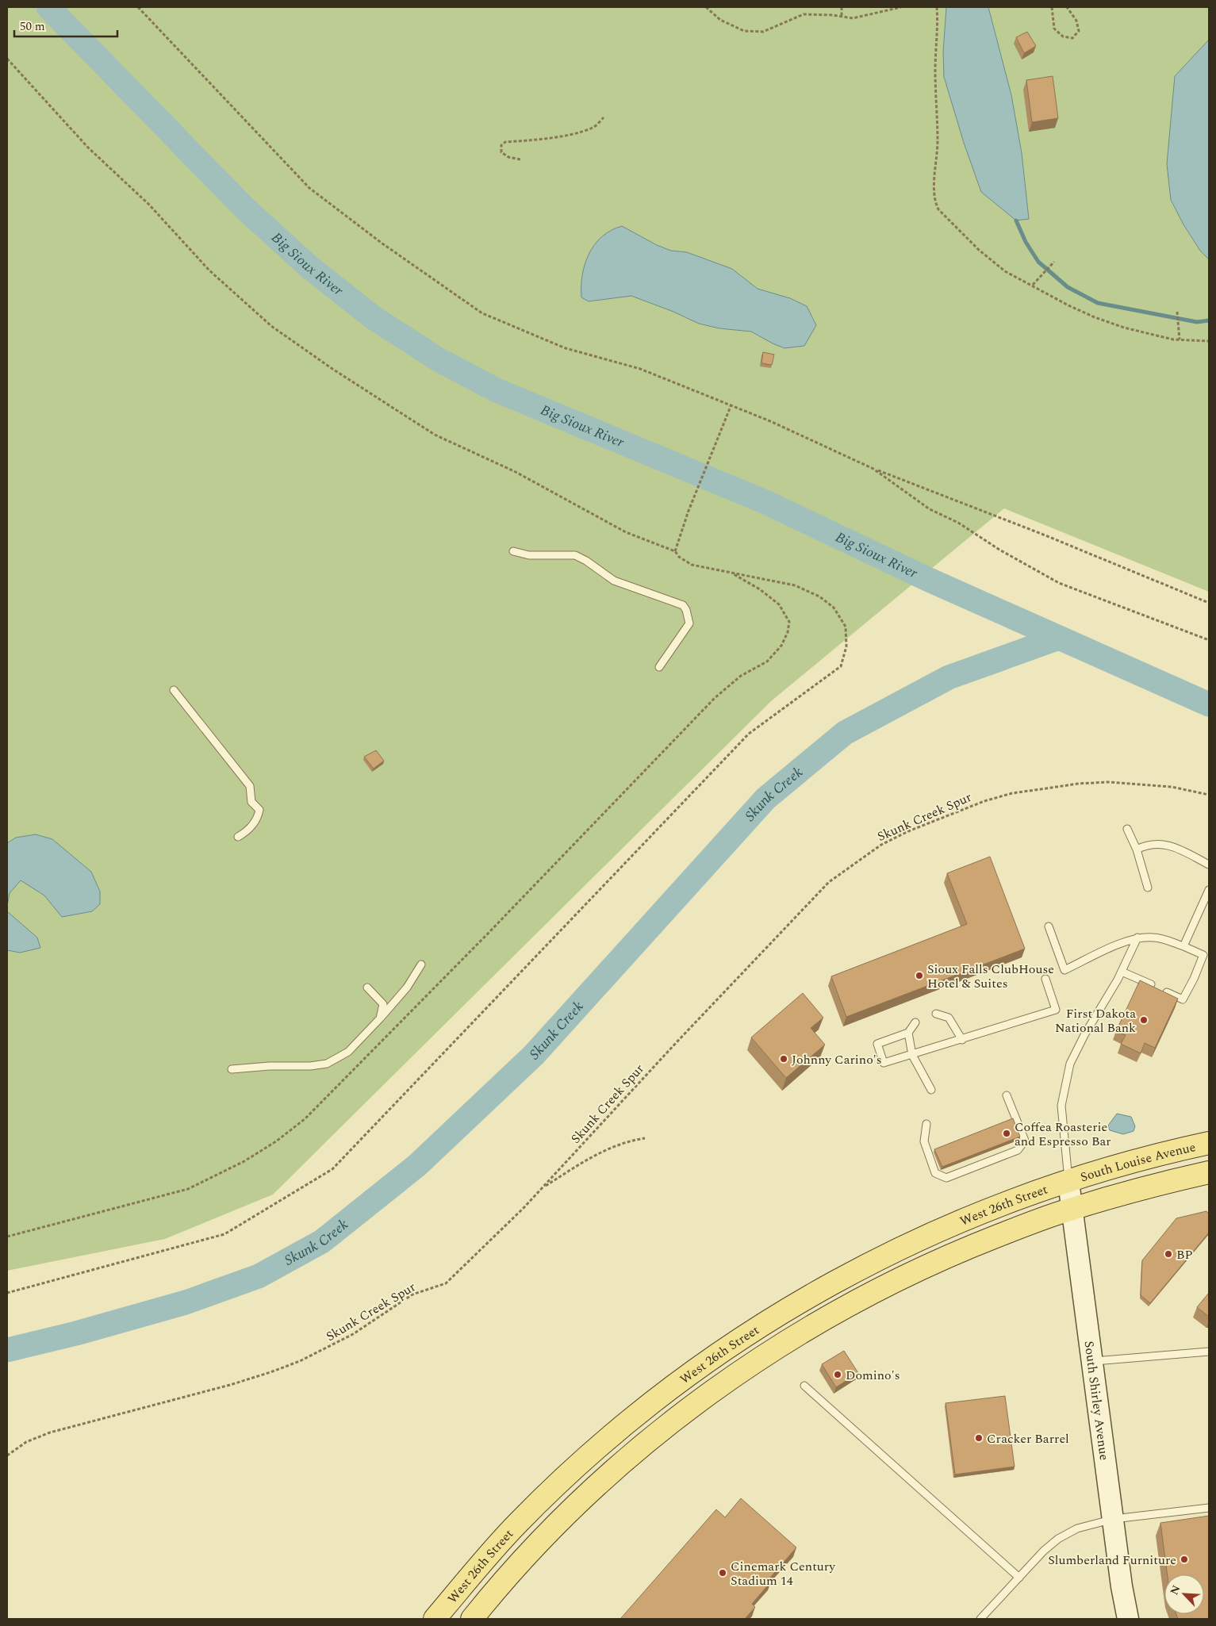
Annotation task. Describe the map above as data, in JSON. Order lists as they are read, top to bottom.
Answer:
{
  "streets": {
    "main road": ["South Louise Avenue", "West 26th Street"],
    "street": ["South Shirley Avenue"],
    "path": ["Skunk Creek Spur"]
  },
  "crossings": [
    ["South Louise Avenue", "West 26th Street"],
    ["South Louise Avenue", "South Shirley Avenue"],
    ["West 26th Street", "South Shirley Avenue"]
  ],
  "water": ["Big Sioux River", "Skunk Creek"],
  "places": [
    "Sioux Falls ClubHouse Hotel & Suites",
    "First Dakota National Bank",
    "Johnny Carino's",
    "Coffea Roasterie and Espresso Bar",
    "BP",
    "Domino's",
    "Cracker Barrel",
    "Slumberland Furniture",
    "Cinemark Century Stadium 14"
  ],
  "scale_bar": "50 m",
  "north": "top left"
}
